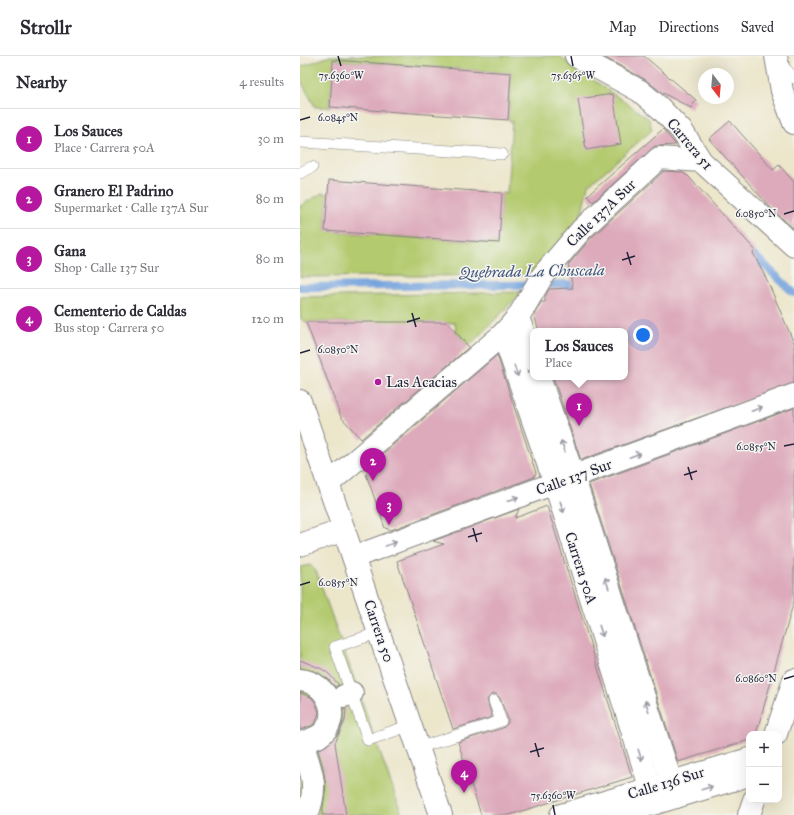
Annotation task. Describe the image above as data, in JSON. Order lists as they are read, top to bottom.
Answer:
{
  "streets": {
    "street": [
      "Carrera 51",
      "Calle 137A Sur",
      "Calle 137 Sur",
      "Carrera 50A",
      "Carrera 50",
      "Calle 136 Sur"
    ]
  },
  "crossings": [
    ["Carrera 51", "Calle 137A Sur"],
    ["Calle 137A Sur", "Carrera 50A"],
    ["Calle 137A Sur", "Carrera 50"],
    ["Calle 137 Sur", "Carrera 50A"],
    ["Calle 137 Sur", "Carrera 50"],
    ["Carrera 50A", "Calle 136 Sur"]
  ],
  "one_way": ["Calle 137 Sur"],
  "water": ["Quebrada La Chuscala"],
  "places": ["Las Acacias"],
  "north": "bottom",
  "page": {
    "header": "Strollr",
    "nav": ["Map", "Directions", "Saved"],
    "heading": ["Nearby", "4 results"],
    "list": [
      {
        "mark": "1",
        "name": "Los Sauces",
        "note": "Place · Carrera 50A",
        "value": "30 m"
      },
      {
        "mark": "2",
        "name": "Granero El Padrino",
        "note": "Supermarket · Calle 137A Sur",
        "value": "80 m"
      },
      {
        "mark": "3",
        "name": "Gana",
        "note": "Shop · Calle 137 Sur",
        "value": "80 m"
      },
      {
        "mark": "4",
        "name": "Cementerio de Caldas",
        "note": "Bus stop · Carrera 50",
        "value": "120 m"
      }
    ],
    "popup": ["Los Sauces", "Place"],
    "pins": [
      "1",
      "2",
      "3",
      "4"
    ],
    "map_buttons": ["+", "−"]
  },
  "coordinates": [
    "75.6360°W",
    "75.6365°W",
    "6.0845°N",
    "6.0850°N",
    "6.0855°N",
    "6.0860°N"
  ]
}
